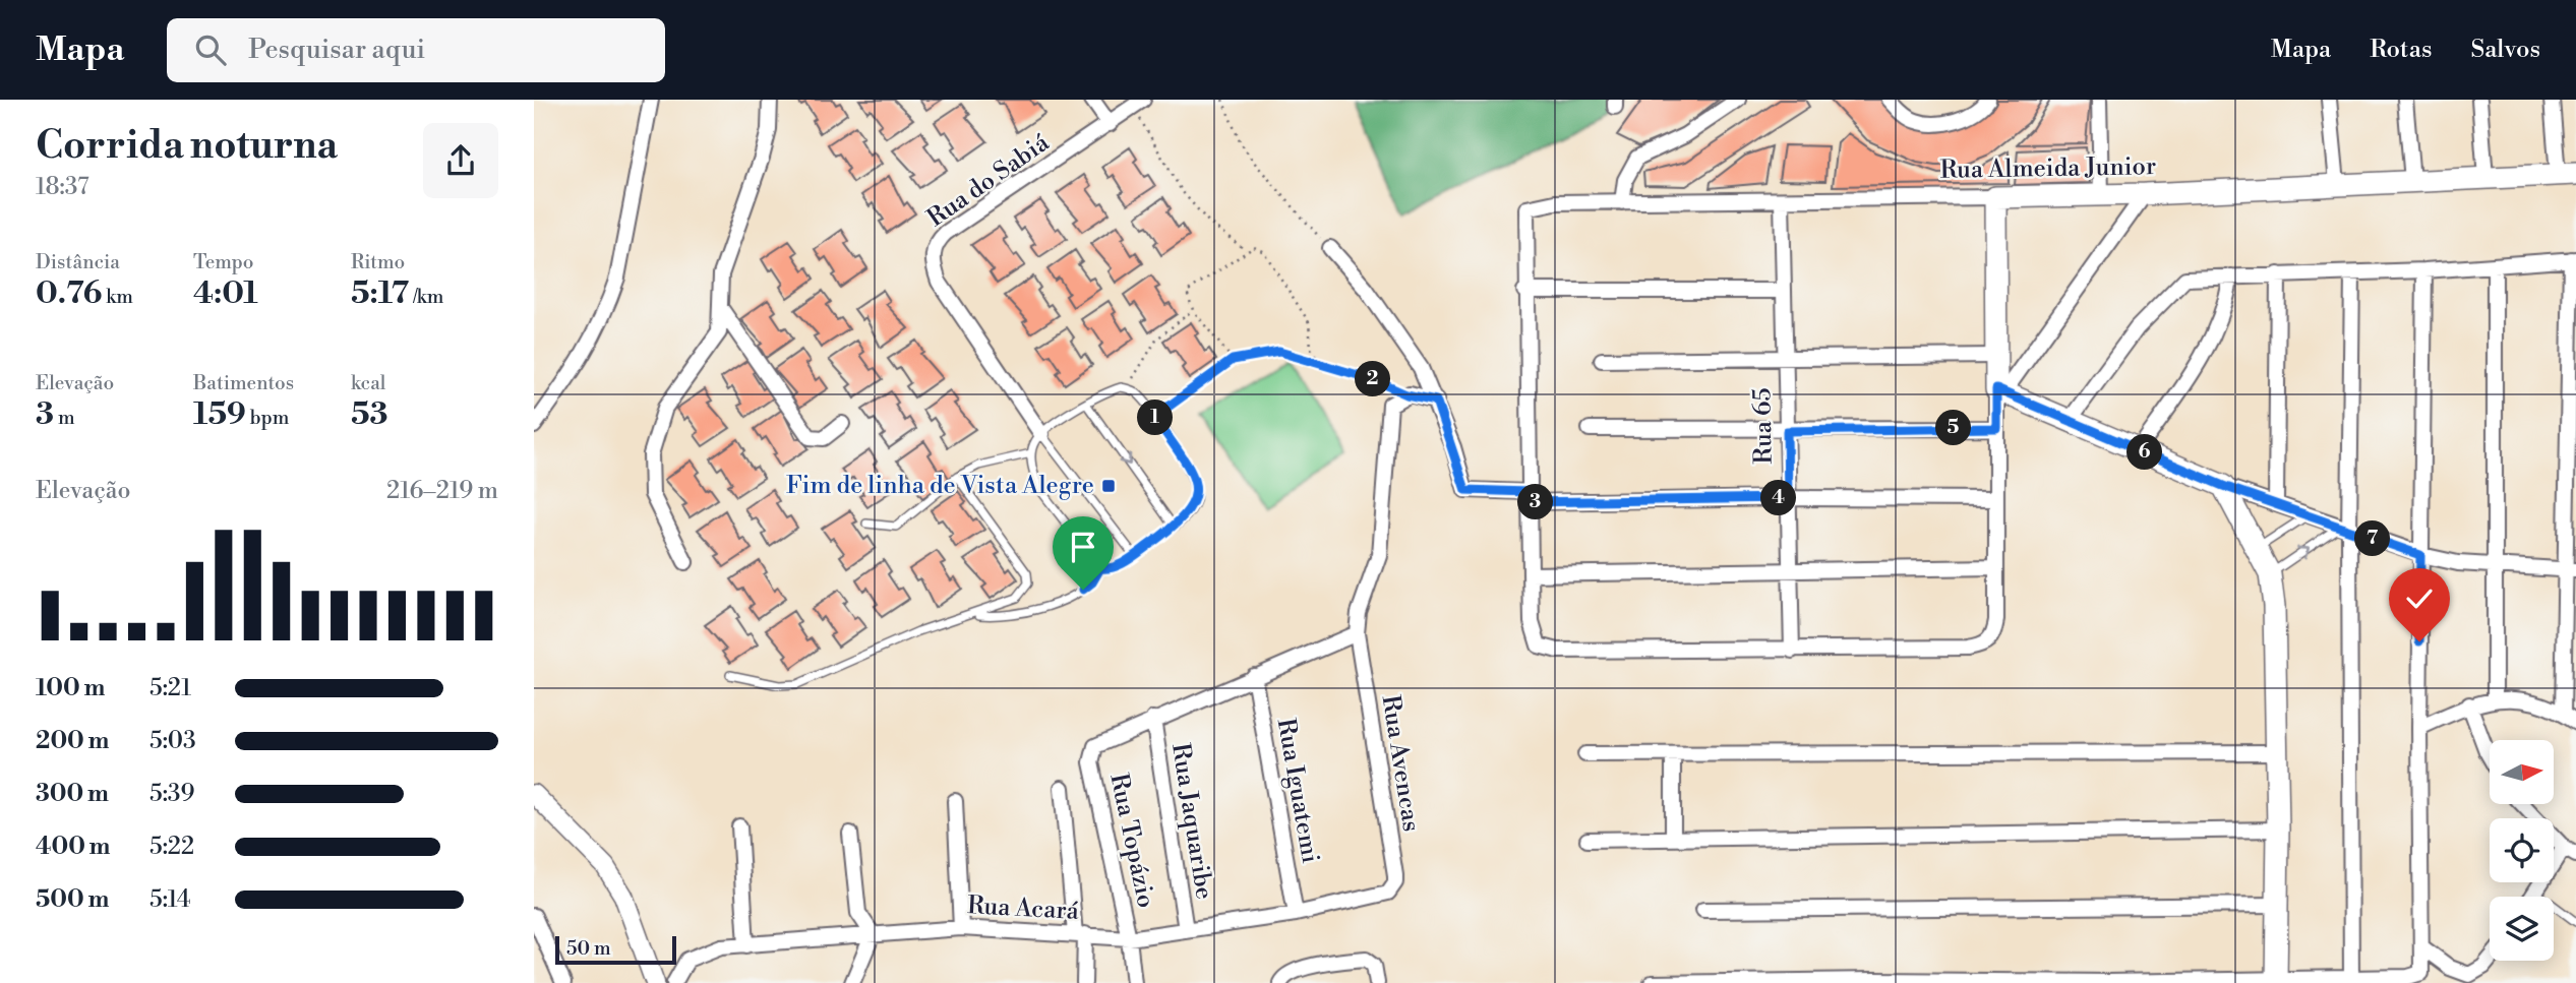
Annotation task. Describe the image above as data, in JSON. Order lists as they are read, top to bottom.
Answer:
{
  "streets": {
    "main road": ["Rua Almeida Junior"],
    "street": [
      "Rua do Sabiá",
      "Rua 65",
      "Rua Avencas",
      "Rua Iguatemi",
      "Rua Jaquaribe",
      "Rua Topázio",
      "Rua Acará"
    ]
  },
  "crossings": [
    ["Rua Almeida Junior", "Rua 65"],
    ["Rua Avencas", "Rua Acará"],
    ["Rua Iguatemi", "Rua Acará"],
    ["Rua Jaquaribe", "Rua Topázio"],
    ["Rua Jaquaribe", "Rua Acará"],
    ["Rua Topázio", "Rua Acará"]
  ],
  "places": {
    "transit": ["Fim de linha de Vista Alegre"]
  },
  "scale_bar": "50 m",
  "north": "right",
  "page": {
    "header": "Mapa",
    "search": "Pesquisar aqui",
    "nav": ["Mapa", "Rotas", "Salvos"],
    "heading": ["Corrida noturna", "18:37"],
    "stats": [
      ["Distância", "0.76 km"],
      ["Tempo", "4:01"],
      ["Ritmo", "5:17 /km"],
      ["Elevação", "3 m"],
      ["Batimentos", "159 bpm"],
      ["kcal", "53"]
    ],
    "pins": [
      "2",
      "1",
      "5",
      "6",
      "4",
      "3",
      "7"
    ],
    "chart": ["Elevação", "216–219 m"],
    "list": [
      {
        "name": "100 m",
        "note": "5:21"
      },
      {
        "name": "200 m",
        "note": "5:03"
      },
      {
        "name": "300 m",
        "note": "5:39"
      },
      {
        "name": "400 m",
        "note": "5:22"
      },
      {
        "name": "500 m",
        "note": "5:14"
      }
    ],
    "scale": "50 m"
  }
}
